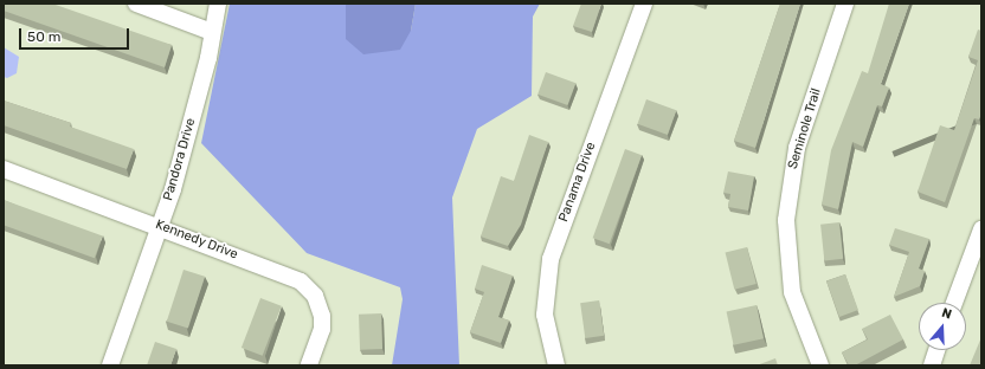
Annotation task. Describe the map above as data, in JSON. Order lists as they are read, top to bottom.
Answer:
{
  "streets": {
    "street": [
      "Seminole Trail",
      "Pandora Drive",
      "Panama Drive",
      "Kennedy Drive"
    ]
  },
  "crossings": [
    ["Pandora Drive", "Kennedy Drive"]
  ],
  "scale_bar": "50 m",
  "north": "top"
}
